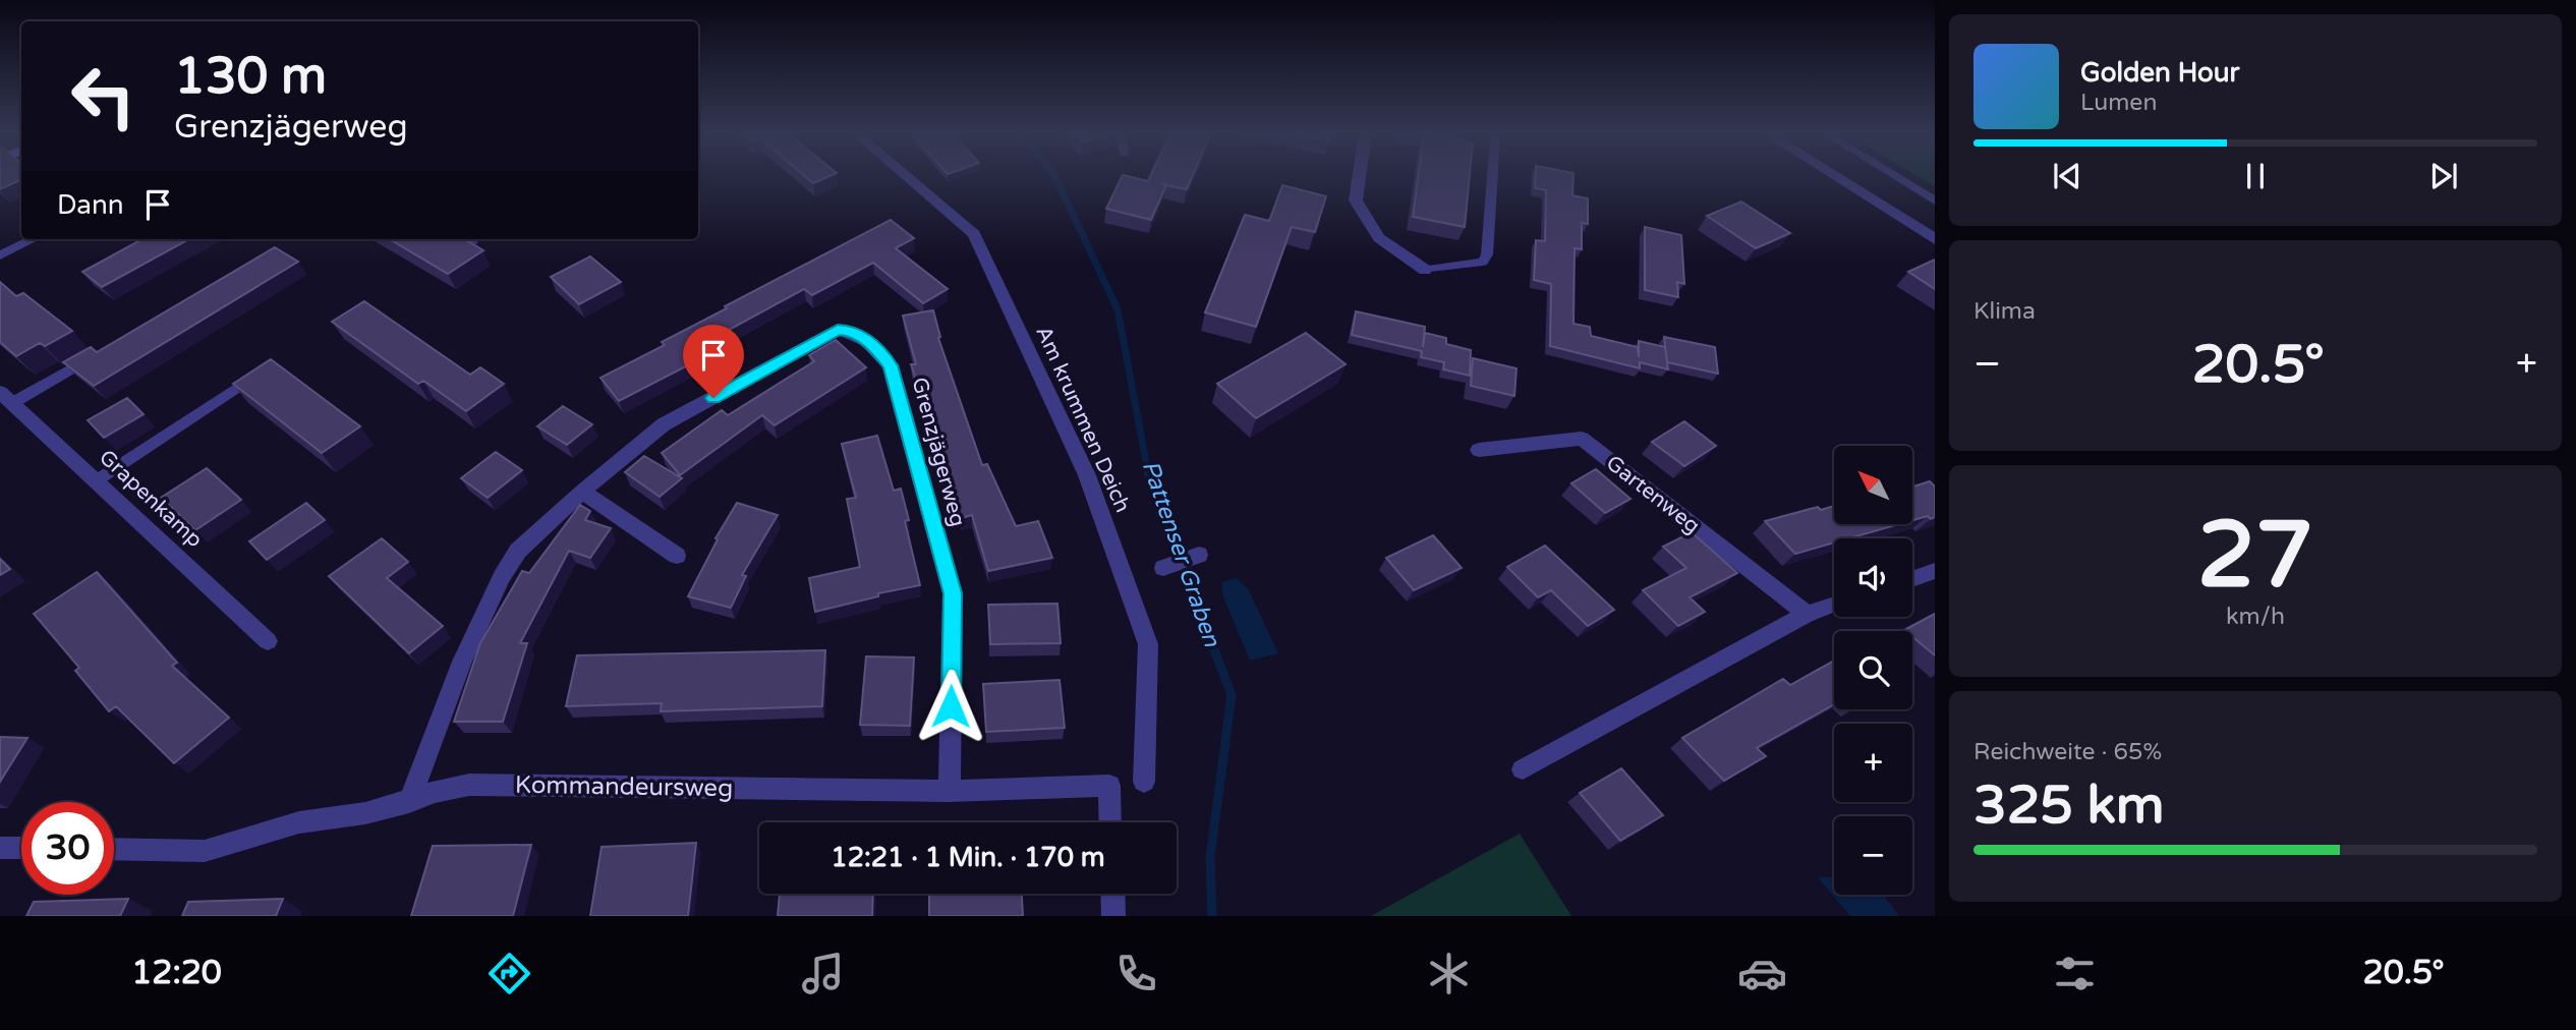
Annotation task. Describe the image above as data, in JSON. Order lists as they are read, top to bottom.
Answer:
{
  "streets": {
    "street": [
      "Am krummen Deich",
      "Grenzjägerweg",
      "Gartenweg",
      "Grapenkamp",
      "Kommandeursweg"
    ]
  },
  "crossings": [
    ["Grenzjägerweg", "Kommandeursweg"]
  ],
  "water": ["Pattenser Graben"],
  "north": "top left",
  "page": {
    "turn": ["130 m", "Grenzjägerweg"],
    "song": ["Golden Hour", "Lumen"],
    "then": "Dann",
    "tile": [
      "Klima",
      ["27", "km/h"],
      ["Reichweite · 65%", "325 km"]
    ],
    "heat": ["−", "20.5°", "+"],
    "map_buttons": ["+", "−"],
    "limit": "30",
    "trip": "12:21 · 1 Min. · 170 m",
    "tabs": ["12:20", "20.5°"]
  }
}
